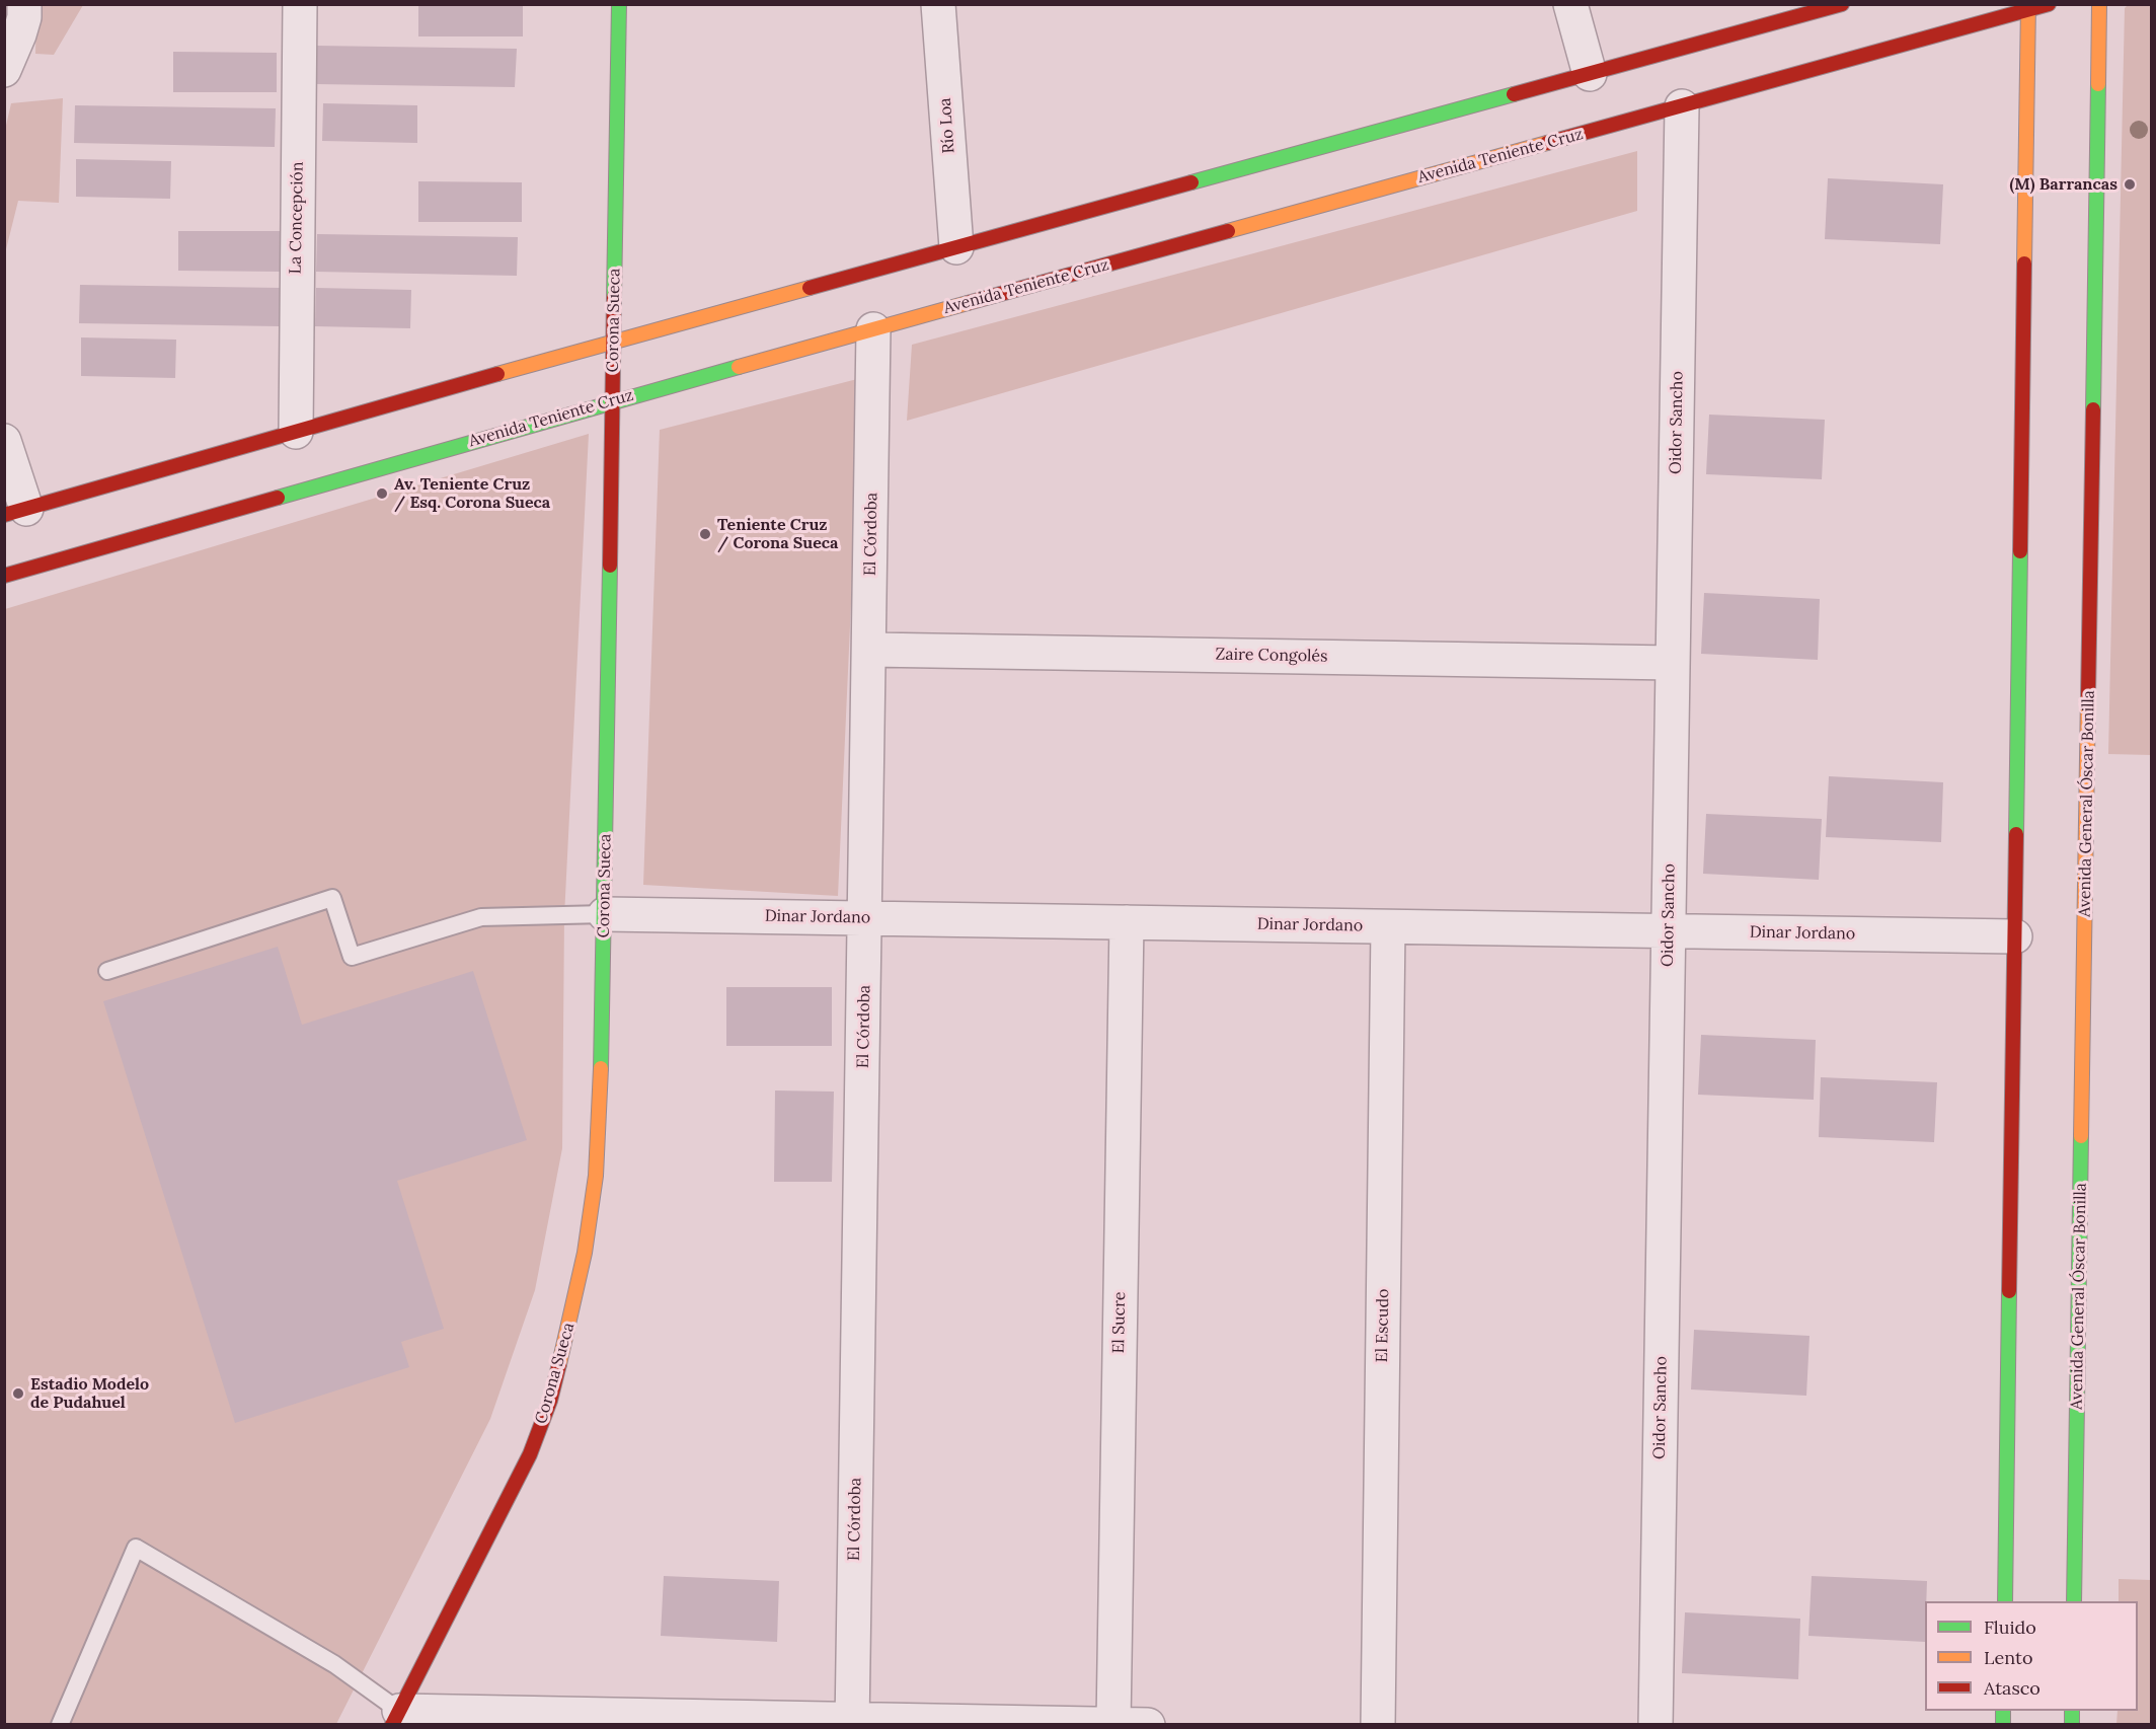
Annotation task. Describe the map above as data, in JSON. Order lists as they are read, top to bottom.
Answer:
{
  "streets": {
    "main road": ["Avenida Teniente Cruz", "Corona Sueca", "Avenida General Óscar Bonilla"],
    "street": [
      "Río Loa",
      "La Concepción",
      "Oidor Sancho",
      "El Córdoba",
      "Zaire Congolés",
      "Dinar Jordano",
      "El Sucre",
      "El Escudo"
    ]
  },
  "crossings": [
    ["Avenida Teniente Cruz", "Corona Sueca"],
    ["Avenida Teniente Cruz", "Oidor Sancho"],
    ["Avenida Teniente Cruz", "El Córdoba"],
    ["Corona Sueca", "Dinar Jordano"],
    ["Oidor Sancho", "Zaire Congolés"],
    ["Oidor Sancho", "Dinar Jordano"],
    ["El Córdoba", "Zaire Congolés"],
    ["El Córdoba", "Dinar Jordano"],
    ["Dinar Jordano", "El Sucre"],
    ["Dinar Jordano", "El Escudo"]
  ],
  "places": [
    "(M) Barrancas",
    "Av. Teniente Cruz / Esq. Corona Sueca",
    "Teniente Cruz / Corona Sueca",
    "Estadio Modelo de Pudahuel"
  ],
  "legend": ["Fluido", "Lento", "Atasco"]
}
